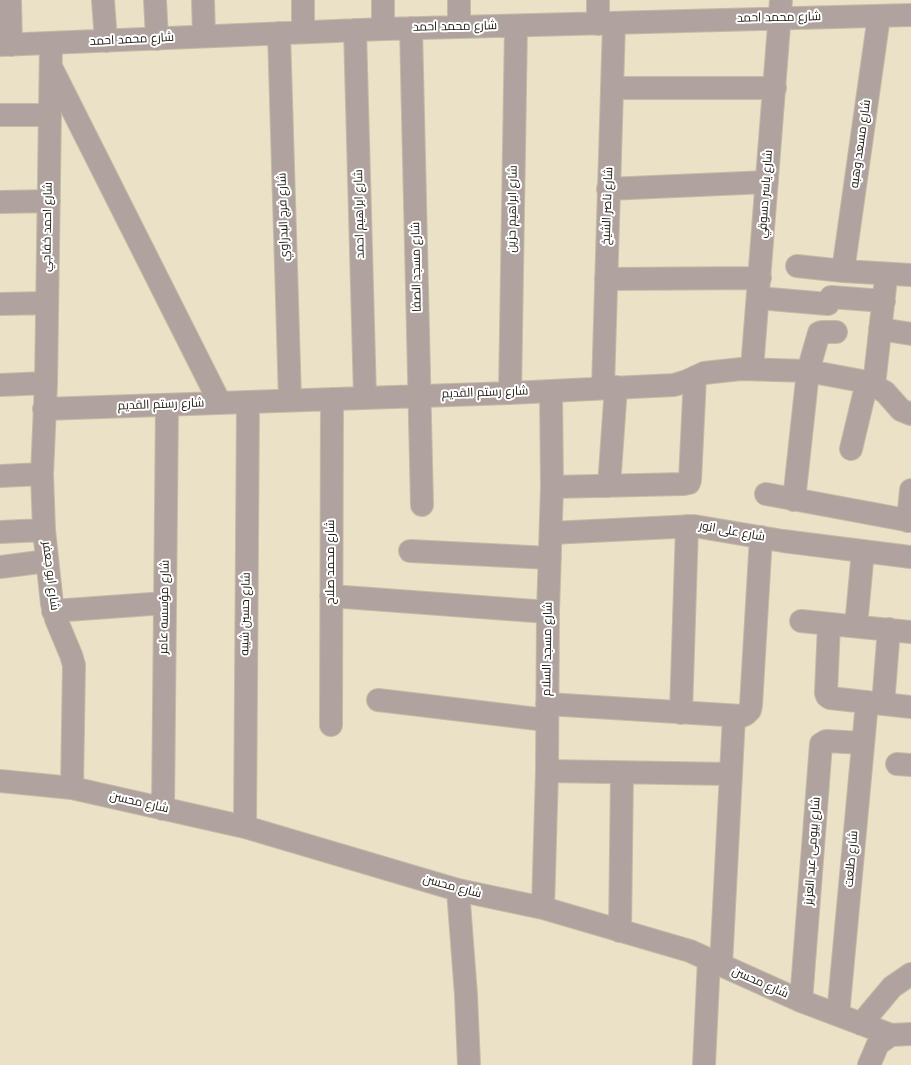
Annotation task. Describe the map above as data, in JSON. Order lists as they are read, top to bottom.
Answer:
{
  "streets": {
    "street": [
      "شارع محمد احمد",
      "شارع مسعد وهبه",
      "شارع ياسر دسوقي",
      "شارع ناصر الشيخ",
      "شارع ابراهيم حزين",
      "شارع ابراهيم احمد",
      "شارع فرج البدراوي",
      "شارع احمد خفاجي",
      "شارع مسجد الصفا",
      "شارع رستم القديم",
      "شارع على انور",
      "شارع محمد صلاح",
      "شارع ابو جعفر",
      "شارع مؤسسه عامر",
      "شارع حسين شيبه",
      "شارع مسجد السلام",
      "شارع محسن",
      "شارع بيومى عبد العزيز",
      "شارع طلعت"
    ]
  },
  "crossings": [
    ["شارع محمد احمد", "شارع مسعد وهبه"],
    ["شارع محمد احمد", "شارع ياسر دسوقي"],
    ["شارع محمد احمد", "شارع ناصر الشيخ"],
    ["شارع محمد احمد", "شارع ابراهيم حزين"],
    ["شارع محمد احمد", "شارع ابراهيم احمد"],
    ["شارع محمد احمد", "شارع فرج البدراوي"],
    ["شارع محمد احمد", "شارع احمد خفاجي"],
    ["شارع محمد احمد", "شارع مسجد الصفا"],
    ["شارع ياسر دسوقي", "شارع رستم القديم"],
    ["شارع ناصر الشيخ", "شارع رستم القديم"],
    ["شارع ابراهيم حزين", "شارع رستم القديم"],
    ["شارع ابراهيم احمد", "شارع رستم القديم"],
    ["شارع فرج البدراوي", "شارع رستم القديم"],
    ["شارع احمد خفاجي", "شارع رستم القديم"],
    ["شارع احمد خفاجي", "شارع ابو جعفر"],
    ["شارع مسجد الصفا", "شارع رستم القديم"],
    ["شارع رستم القديم", "شارع محمد صلاح"],
    ["شارع رستم القديم", "شارع ابو جعفر"],
    ["شارع رستم القديم", "شارع مؤسسه عامر"],
    ["شارع رستم القديم", "شارع حسين شيبه"],
    ["شارع رستم القديم", "شارع مسجد السلام"],
    ["شارع على انور", "شارع مسجد السلام"],
    ["شارع ابو جعفر", "شارع محسن"],
    ["شارع مؤسسه عامر", "شارع محسن"],
    ["شارع حسين شيبه", "شارع محسن"],
    ["شارع مسجد السلام", "شارع محسن"],
    ["شارع محسن", "شارع بيومى عبد العزيز"],
    ["شارع محسن", "شارع طلعت"],
    ["شارع بيومى عبد العزيز", "شارع طلعت"]
  ]
}
